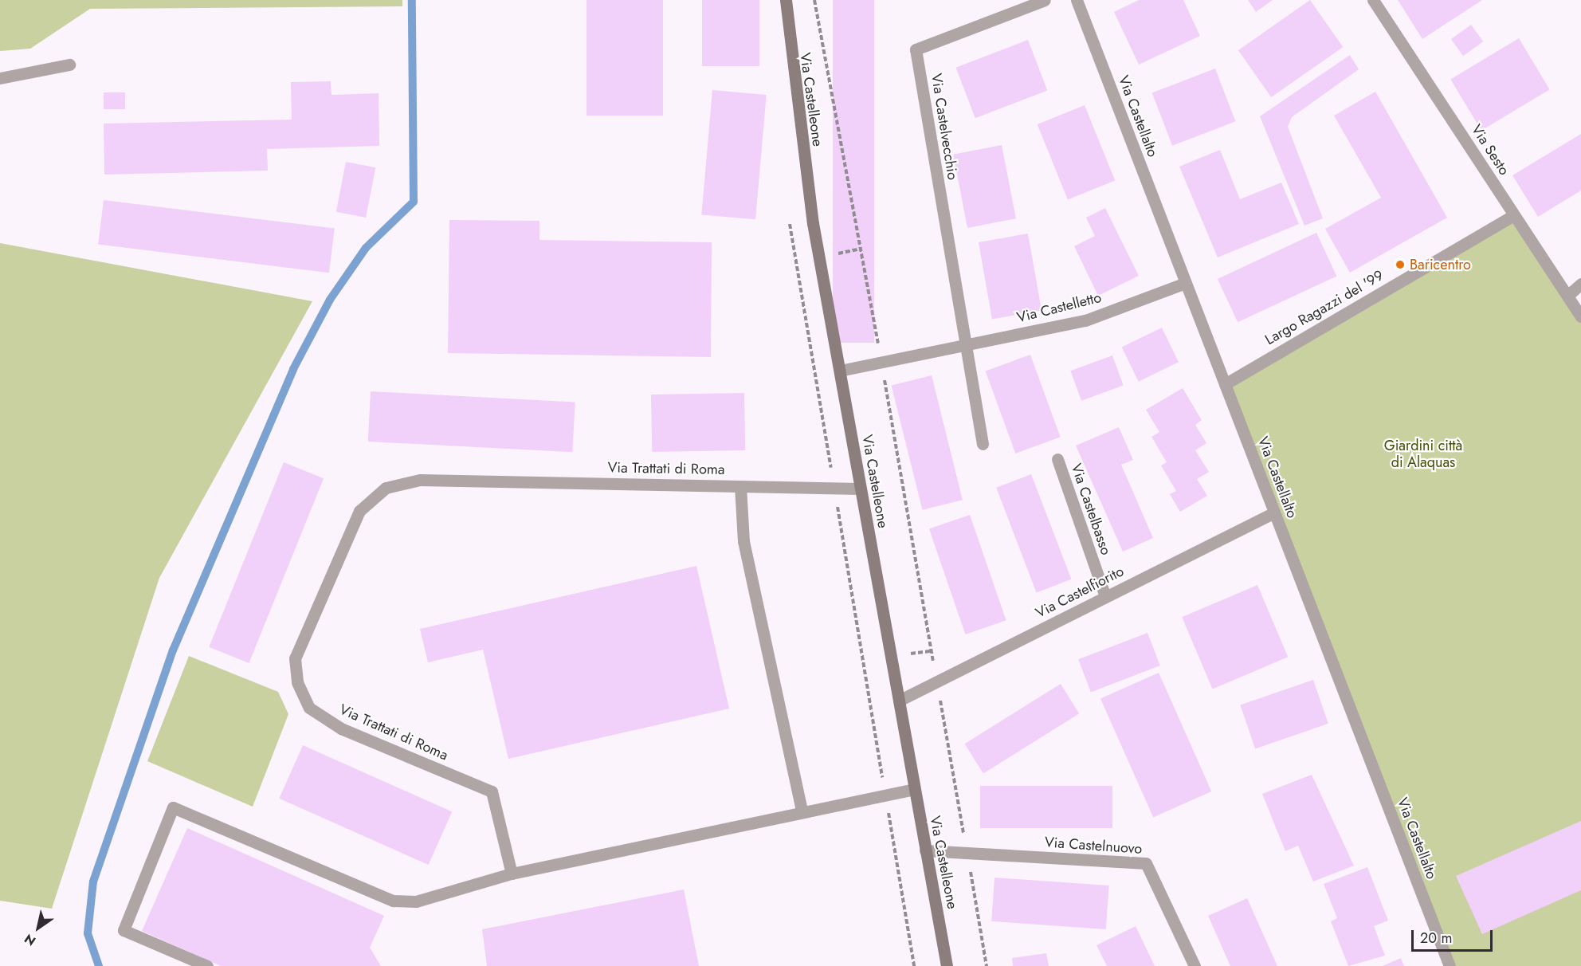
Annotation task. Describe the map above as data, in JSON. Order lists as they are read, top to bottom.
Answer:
{
  "streets": {
    "main road": ["Via Castelleone"],
    "street": [
      "Via Castellalto",
      "Via Castelvecchio",
      "Via Sesto",
      "Via Castelletto",
      "Largo Ragazzi del '99",
      "Via Trattati di Roma",
      "Via Castelbasso",
      "Via Castelfiorito",
      "Via Castelnuovo"
    ]
  },
  "crossings": [
    ["Via Castelleone", "Via Castelletto"],
    ["Via Castelleone", "Via Trattati di Roma"],
    ["Via Castelleone", "Via Castelfiorito"],
    ["Via Castelleone", "Via Castelnuovo"],
    ["Via Castellalto", "Via Castelletto"],
    ["Via Castellalto", "Largo Ragazzi del '99"],
    ["Via Castellalto", "Via Castelfiorito"],
    ["Via Castelvecchio", "Via Castelletto"],
    ["Via Sesto", "Largo Ragazzi del '99"],
    ["Via Castelbasso", "Via Castelfiorito"]
  ],
  "parks": ["Giardini città di Alaquas"],
  "places": ["Baricentro"],
  "scale_bar": "20 m",
  "north": "bottom left"
}
